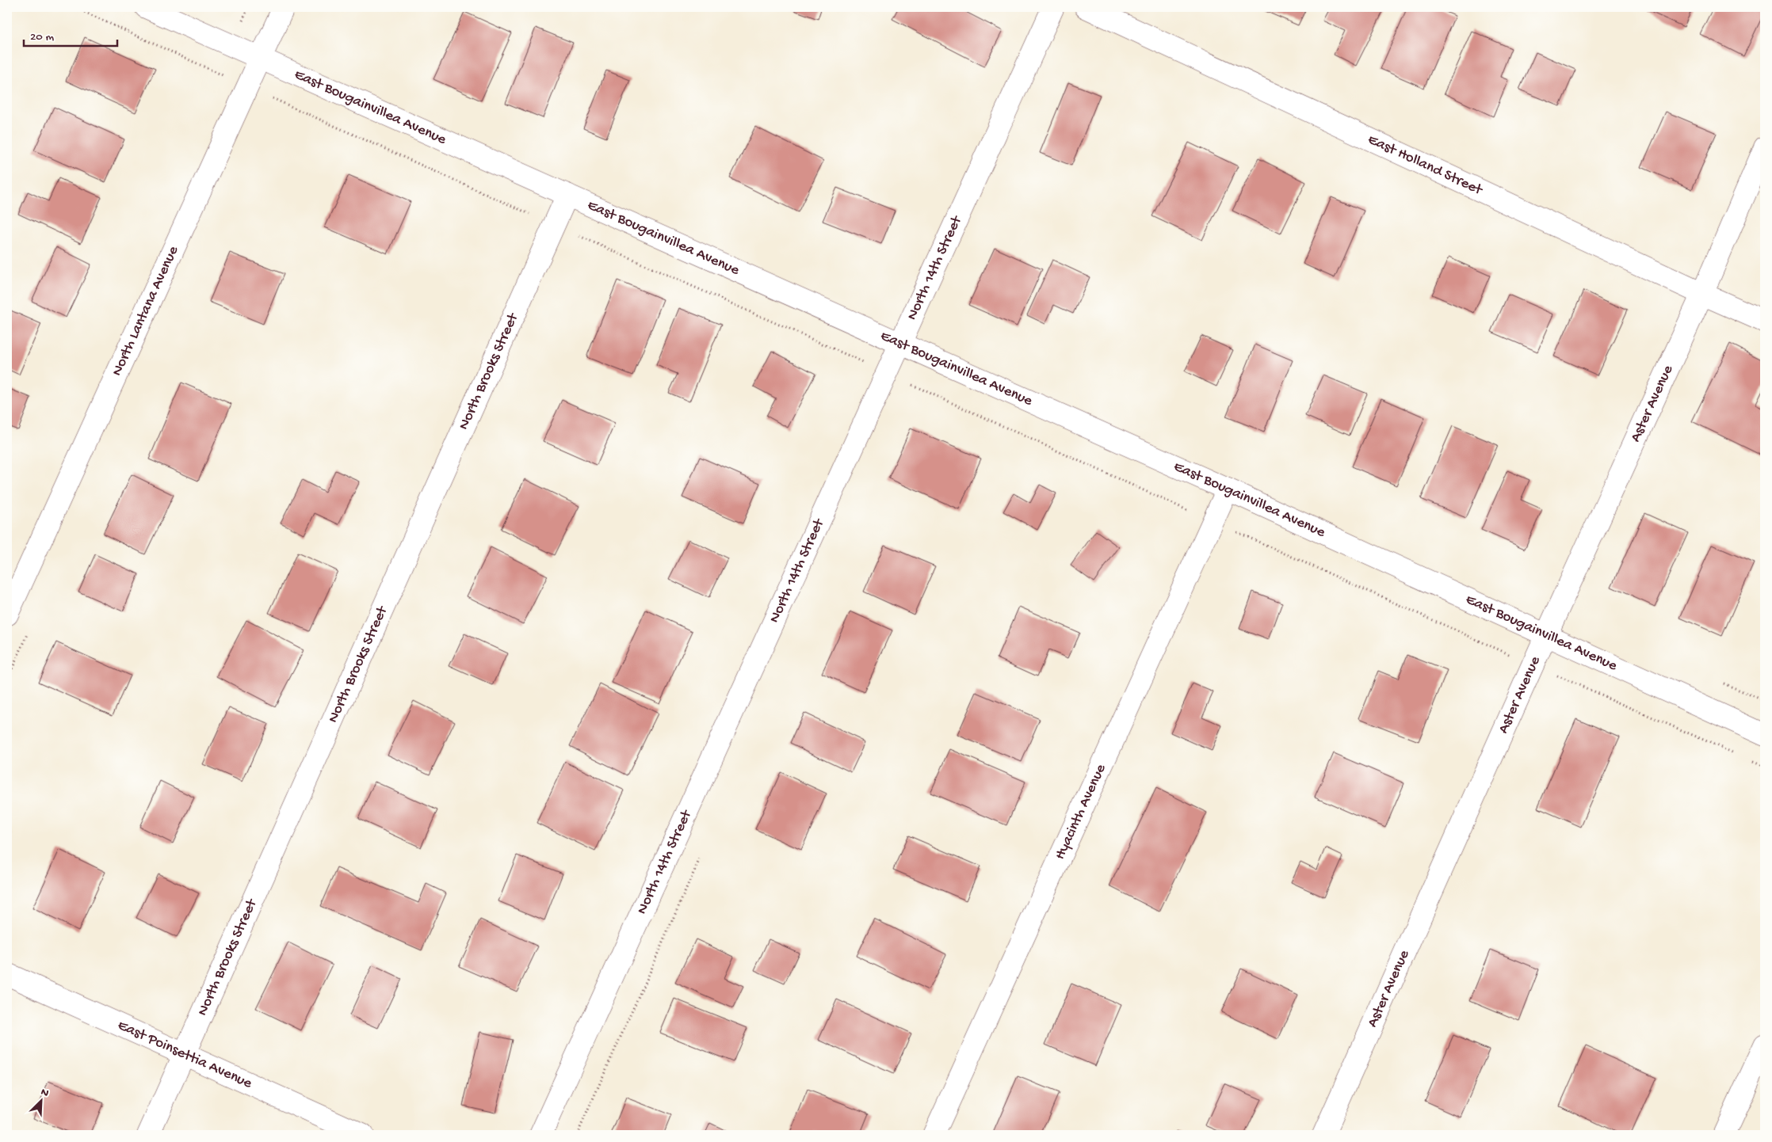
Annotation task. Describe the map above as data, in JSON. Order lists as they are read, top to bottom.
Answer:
{
  "streets": {
    "street": [
      "East Bougainvillea Avenue",
      "East Holland Street",
      "North 14th Street",
      "North Lantana Avenue",
      "North Brooks Street",
      "Aster Avenue",
      "Hyacinth Avenue",
      "East Poinsettia Avenue"
    ]
  },
  "crossings": [
    ["East Bougainvillea Avenue", "North 14th Street"],
    ["East Bougainvillea Avenue", "North Lantana Avenue"],
    ["East Bougainvillea Avenue", "North Brooks Street"],
    ["East Bougainvillea Avenue", "Aster Avenue"],
    ["East Bougainvillea Avenue", "Hyacinth Avenue"],
    ["East Holland Street", "Aster Avenue"],
    ["North Brooks Street", "East Poinsettia Avenue"]
  ],
  "scale_bar": "20 m",
  "north": "top right"
}
